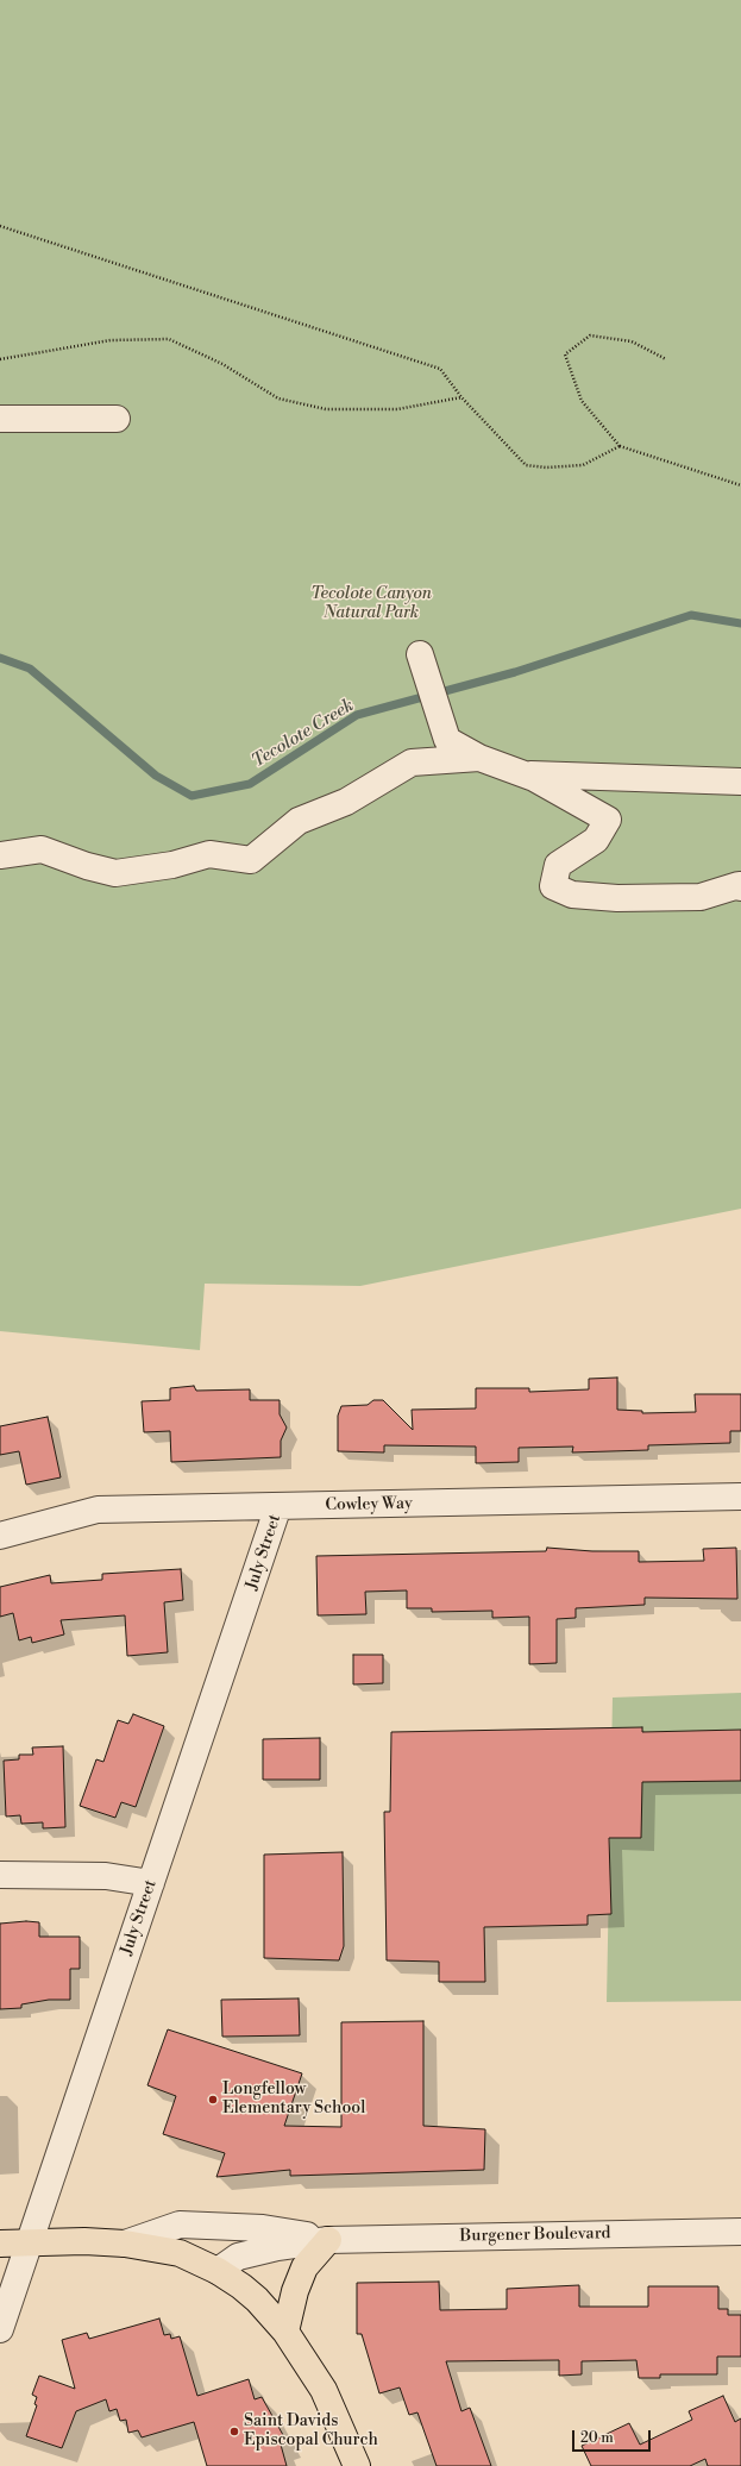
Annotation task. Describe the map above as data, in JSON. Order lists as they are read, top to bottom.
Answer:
{
  "streets": {
    "main road": ["Burgener Boulevard"],
    "street": ["Cowley Way", "July Street"]
  },
  "crossings": [
    ["Cowley Way", "July Street"],
    ["July Street", "Burgener Boulevard"]
  ],
  "water": ["Tecolote Creek"],
  "parks": ["Tecolote Canyon Natural Park"],
  "places": ["Longfellow Elementary School", "Saint Davids Episcopal Church"],
  "scale_bar": "20 m"
}
